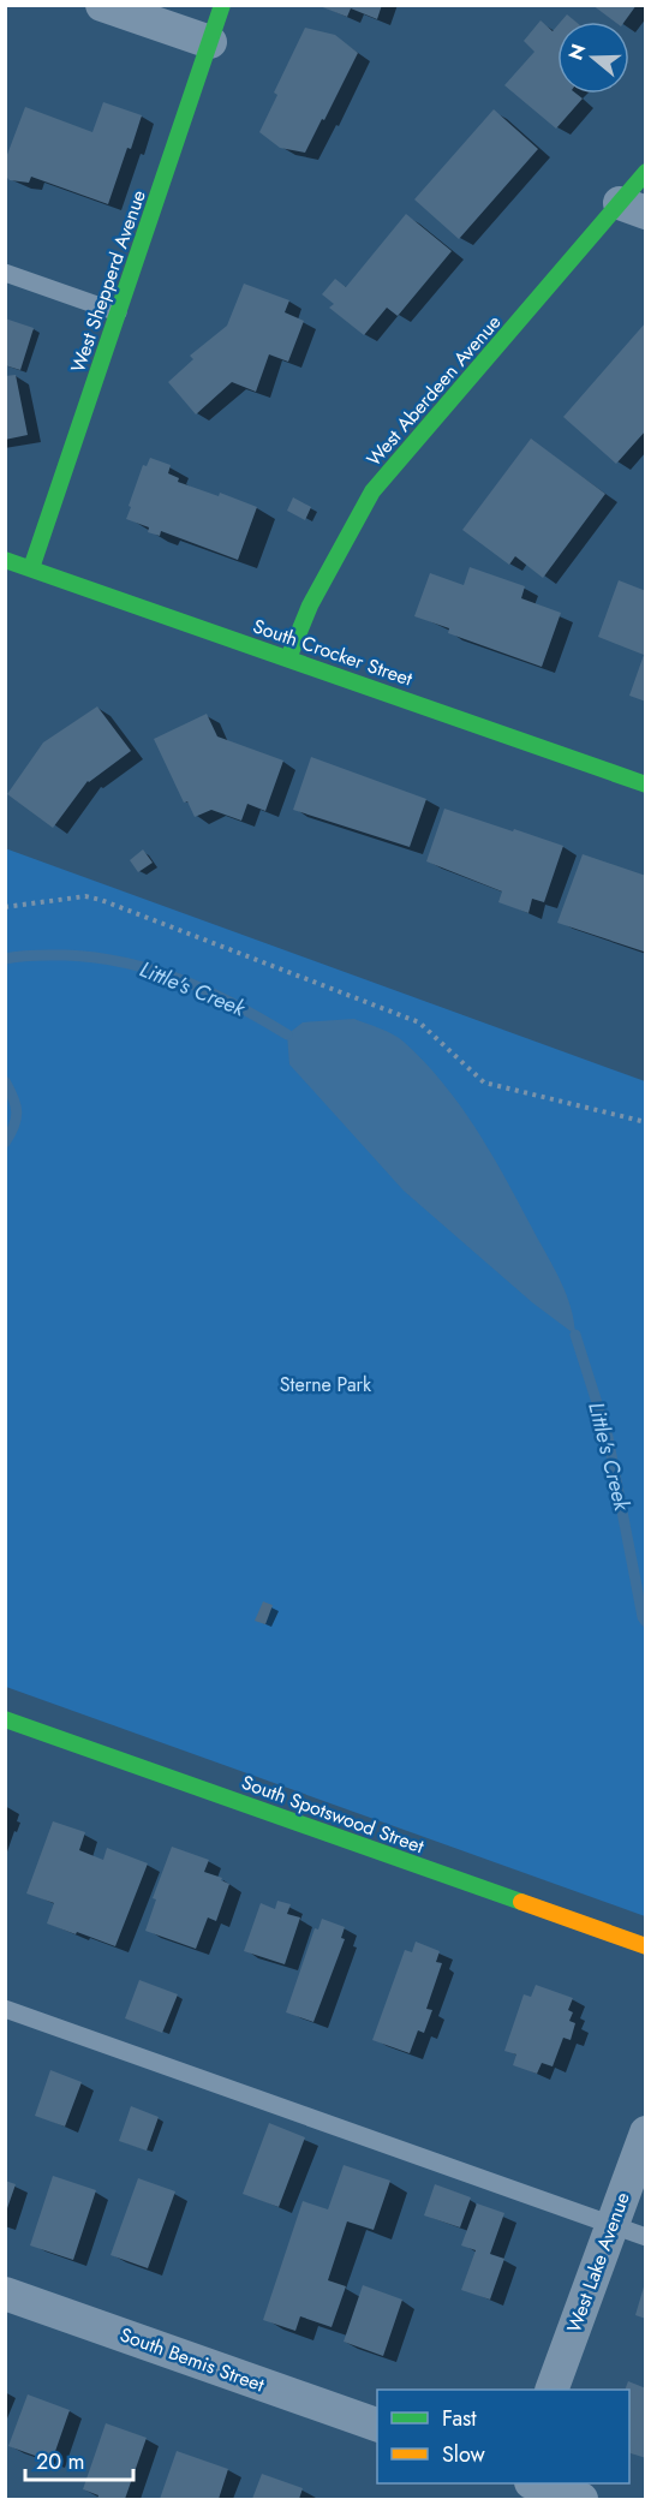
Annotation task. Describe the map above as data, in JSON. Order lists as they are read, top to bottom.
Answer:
{
  "streets": {
    "street": [
      "West Shepperd Avenue",
      "West Aberdeen Avenue",
      "South Crocker Street",
      "South Spotswood Street",
      "West Lake Avenue",
      "South Bemis Street"
    ]
  },
  "crossings": [
    ["West Shepperd Avenue", "South Crocker Street"],
    ["West Aberdeen Avenue", "South Crocker Street"]
  ],
  "water": ["Little's Creek"],
  "parks": ["Sterne Park"],
  "legend": ["Fast", "Slow"],
  "scale_bar": "20 m",
  "north": "left"
}
